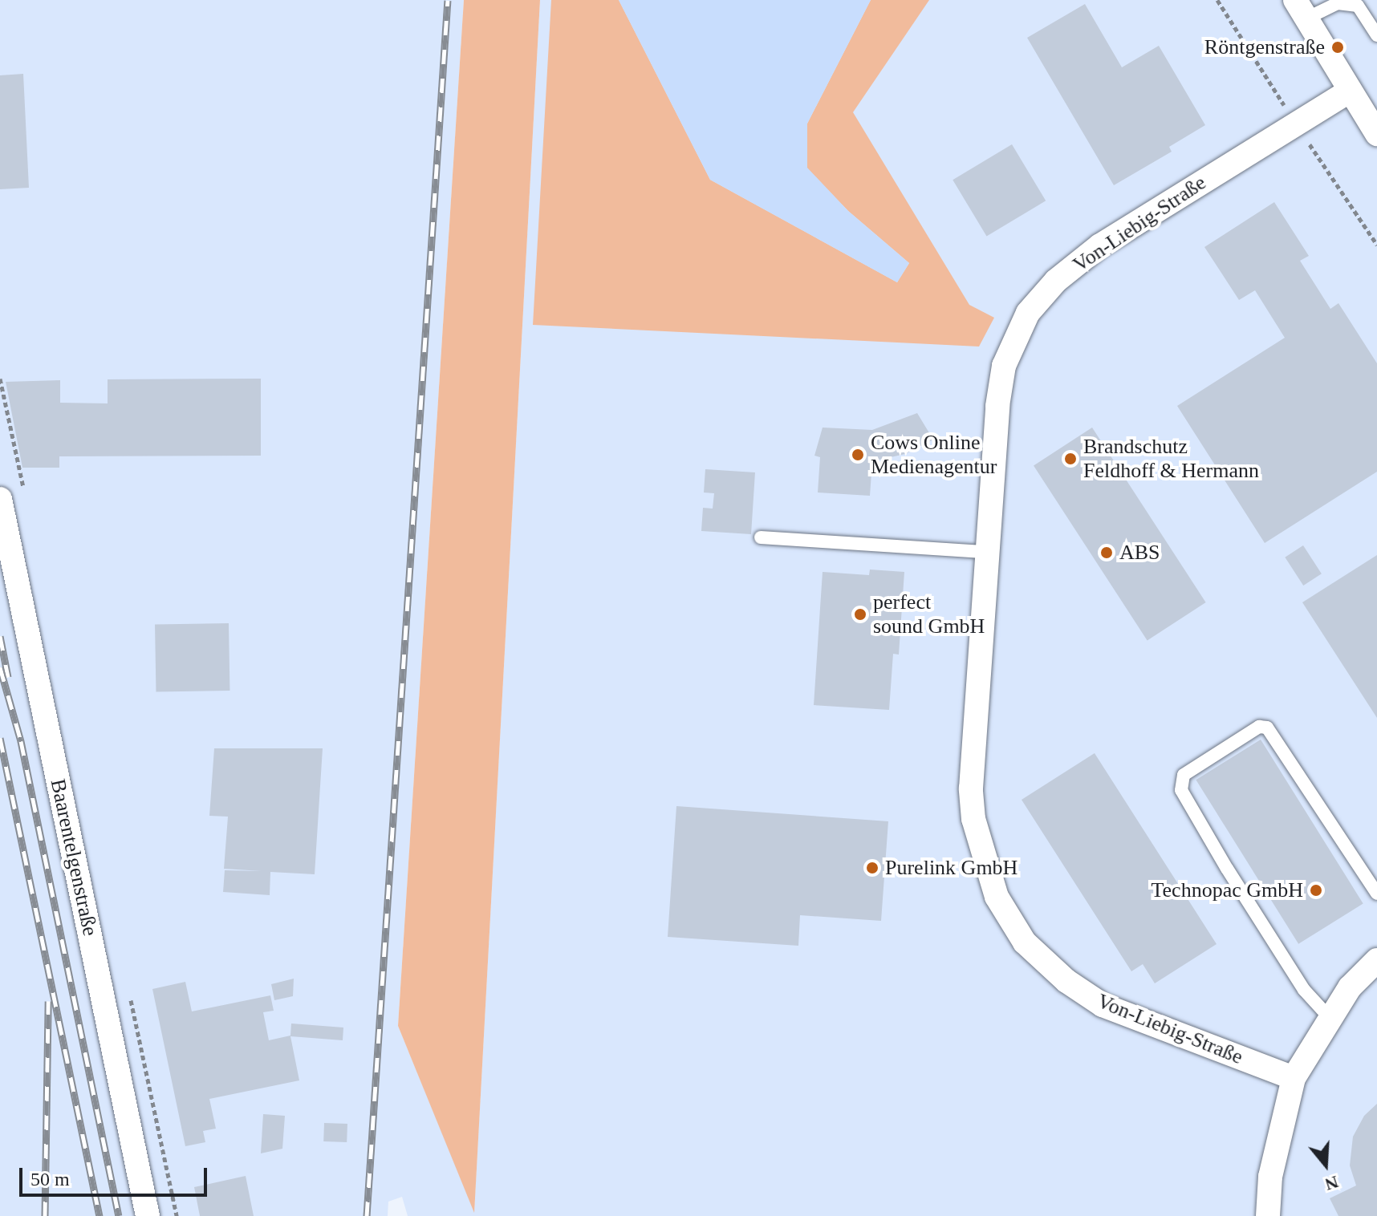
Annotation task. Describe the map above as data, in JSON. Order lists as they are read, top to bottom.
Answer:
{
  "streets": {
    "street": ["Von-Liebig-Straße", "Baarentelgenstraße"]
  },
  "places": [
    "Röntgenstraße",
    "Cows Online Medienagentur",
    "Brandschutz Feldhoff & Hermann",
    "ABS",
    "perfect sound GmbH",
    "Purelink GmbH",
    "Technopac GmbH"
  ],
  "scale_bar": "50 m",
  "north": "bottom"
}
